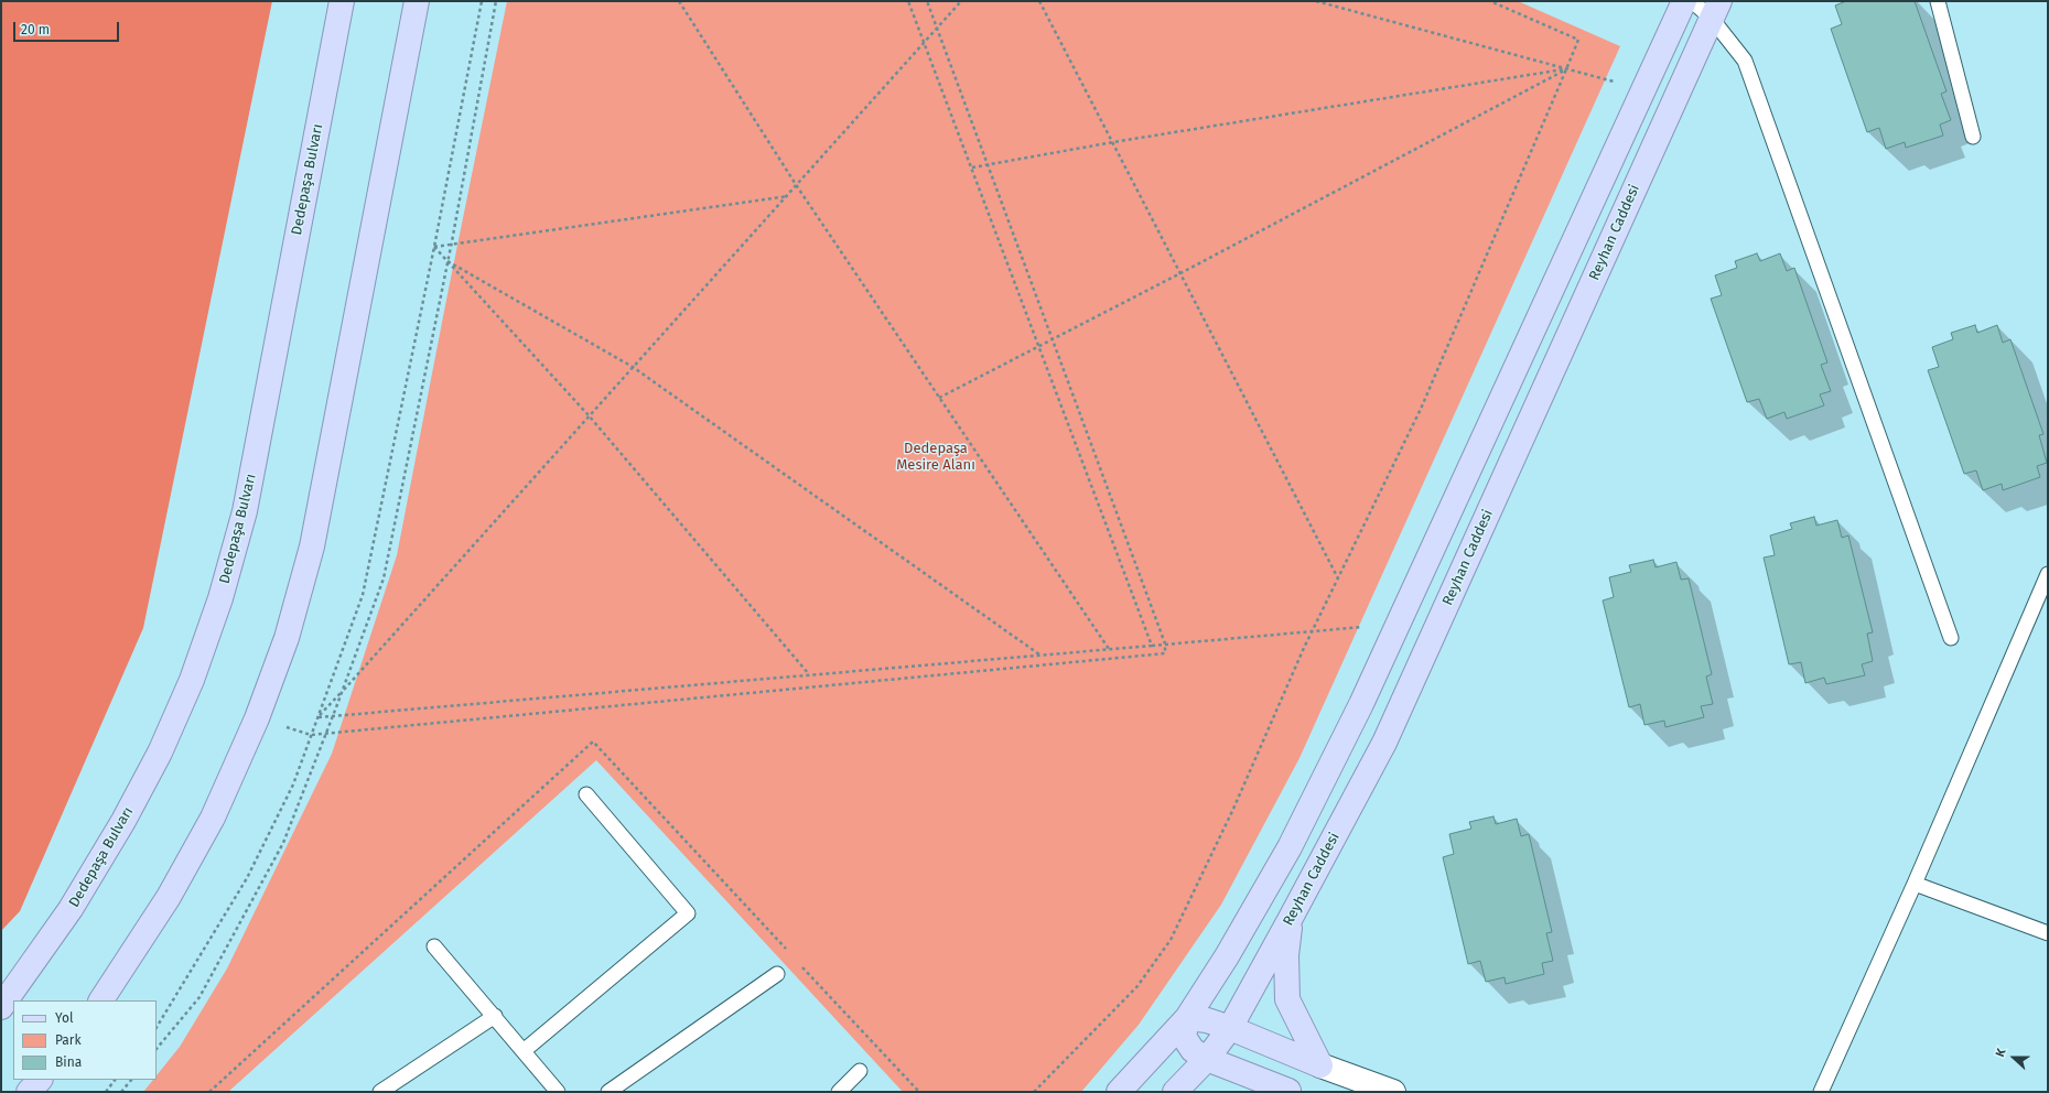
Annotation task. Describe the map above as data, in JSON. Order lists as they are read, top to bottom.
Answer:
{
  "streets": {
    "main road": ["Dedepaşa Bulvarı", "Reyhan Caddesi"]
  },
  "parks": ["Dedepaşa Mesire Alanı"],
  "legend": ["Yol", "Park", "Bina"],
  "scale_bar": "20 m",
  "north": "left"
}
